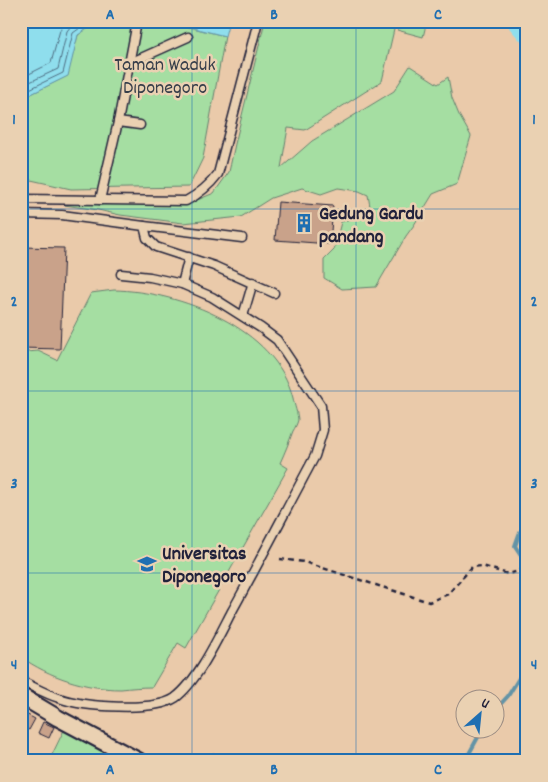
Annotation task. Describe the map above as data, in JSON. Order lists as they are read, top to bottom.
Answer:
{
  "parks": ["Taman Waduk Diponegoro"],
  "places": {
    "building": ["Gedung Gardu pandang"],
    "school or university": ["Universitas Diponegoro"]
  },
  "north": "top right",
  "grid": {
    "columns": ["A", "B", "C"],
    "rows": [
      "1",
      "2",
      "3",
      "4"
    ]
  }
}
